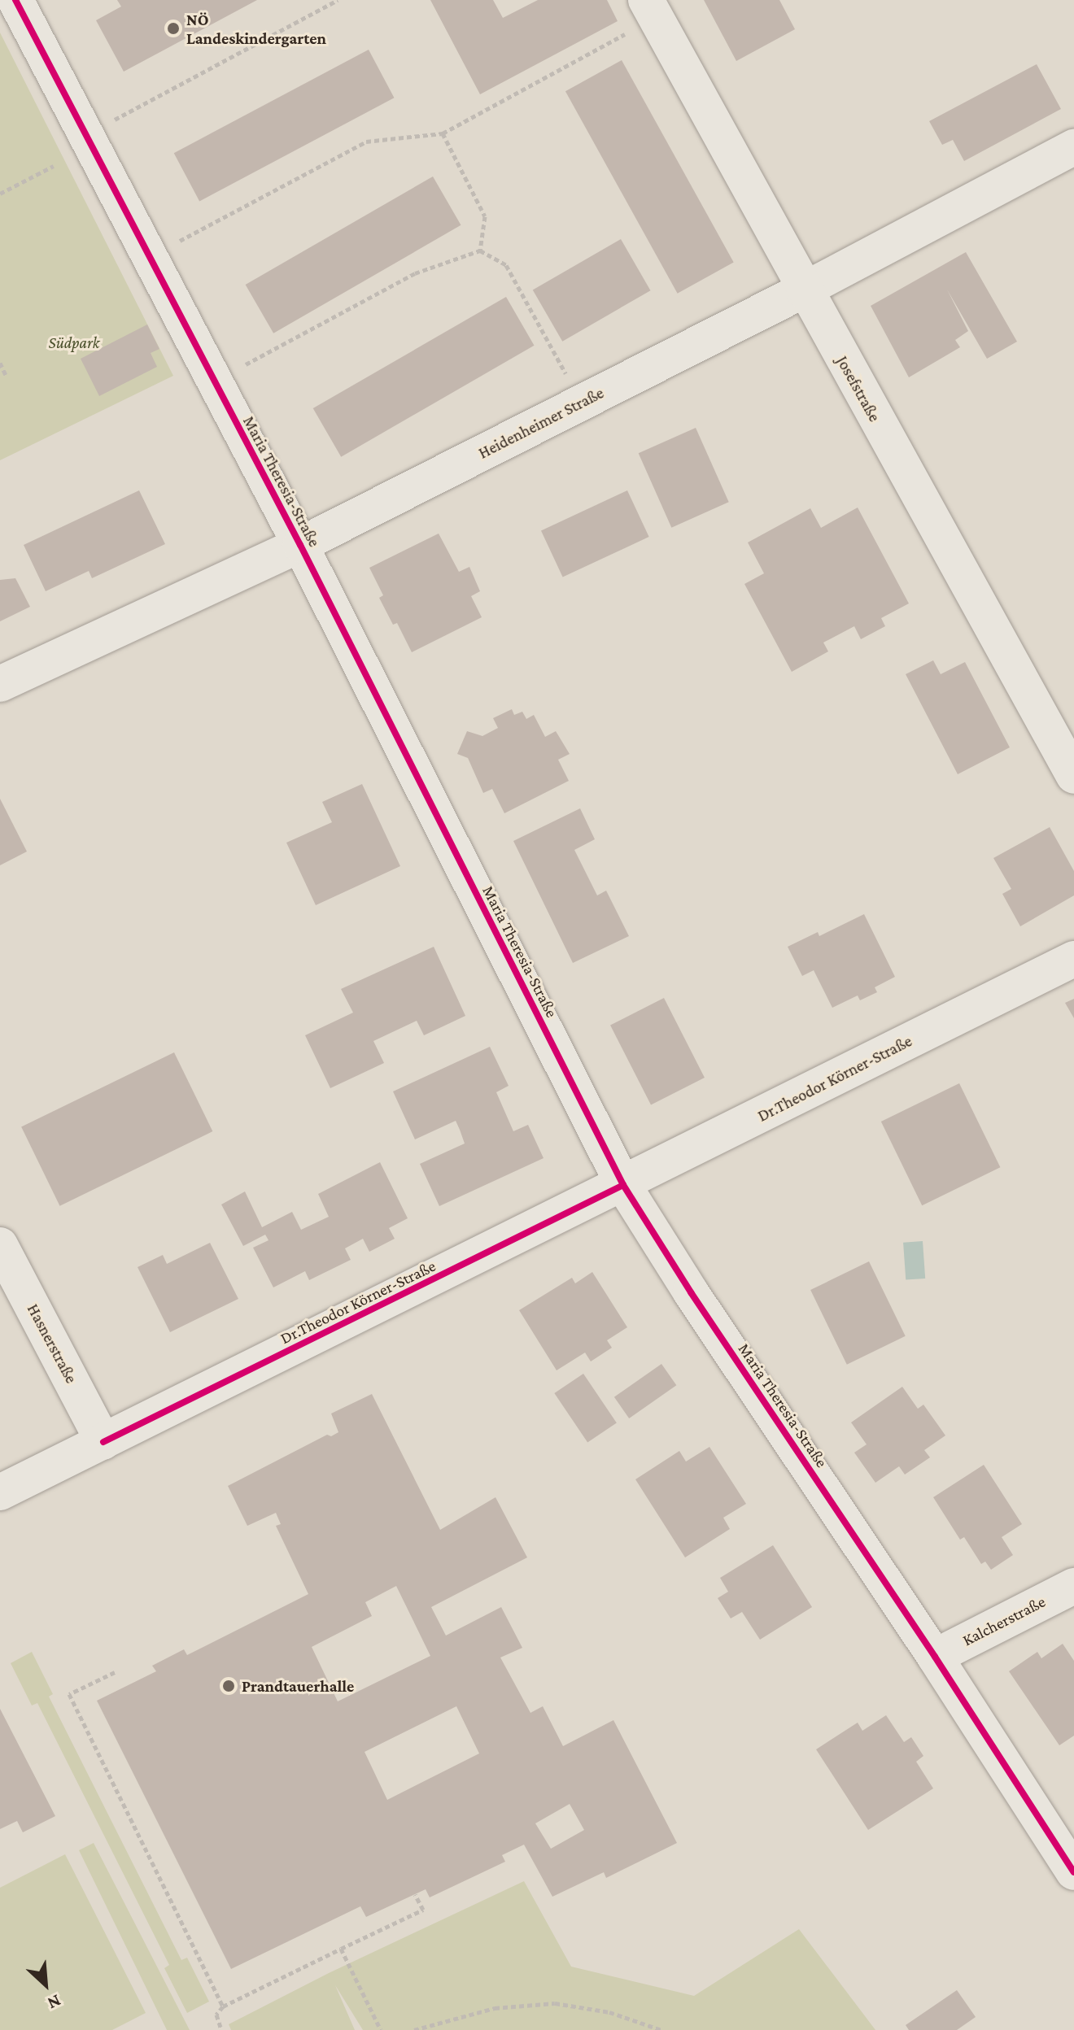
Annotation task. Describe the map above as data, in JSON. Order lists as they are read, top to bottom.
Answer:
{
  "streets": {
    "street": [
      "Josefstraße",
      "Heidenheimer Straße",
      "Maria Theresia-Straße",
      "Dr.Theodor Körner-Straße",
      "Hasnerstraße",
      "Kalcherstraße"
    ]
  },
  "crossings": [
    ["Josefstraße", "Heidenheimer Straße"],
    ["Heidenheimer Straße", "Maria Theresia-Straße"],
    ["Maria Theresia-Straße", "Dr.Theodor Körner-Straße"],
    ["Maria Theresia-Straße", "Kalcherstraße"],
    ["Dr.Theodor Körner-Straße", "Hasnerstraße"]
  ],
  "parks": ["Südpark"],
  "places": ["NÖ Landeskindergarten", "Prandtauerhalle"],
  "north": "bottom right"
}
